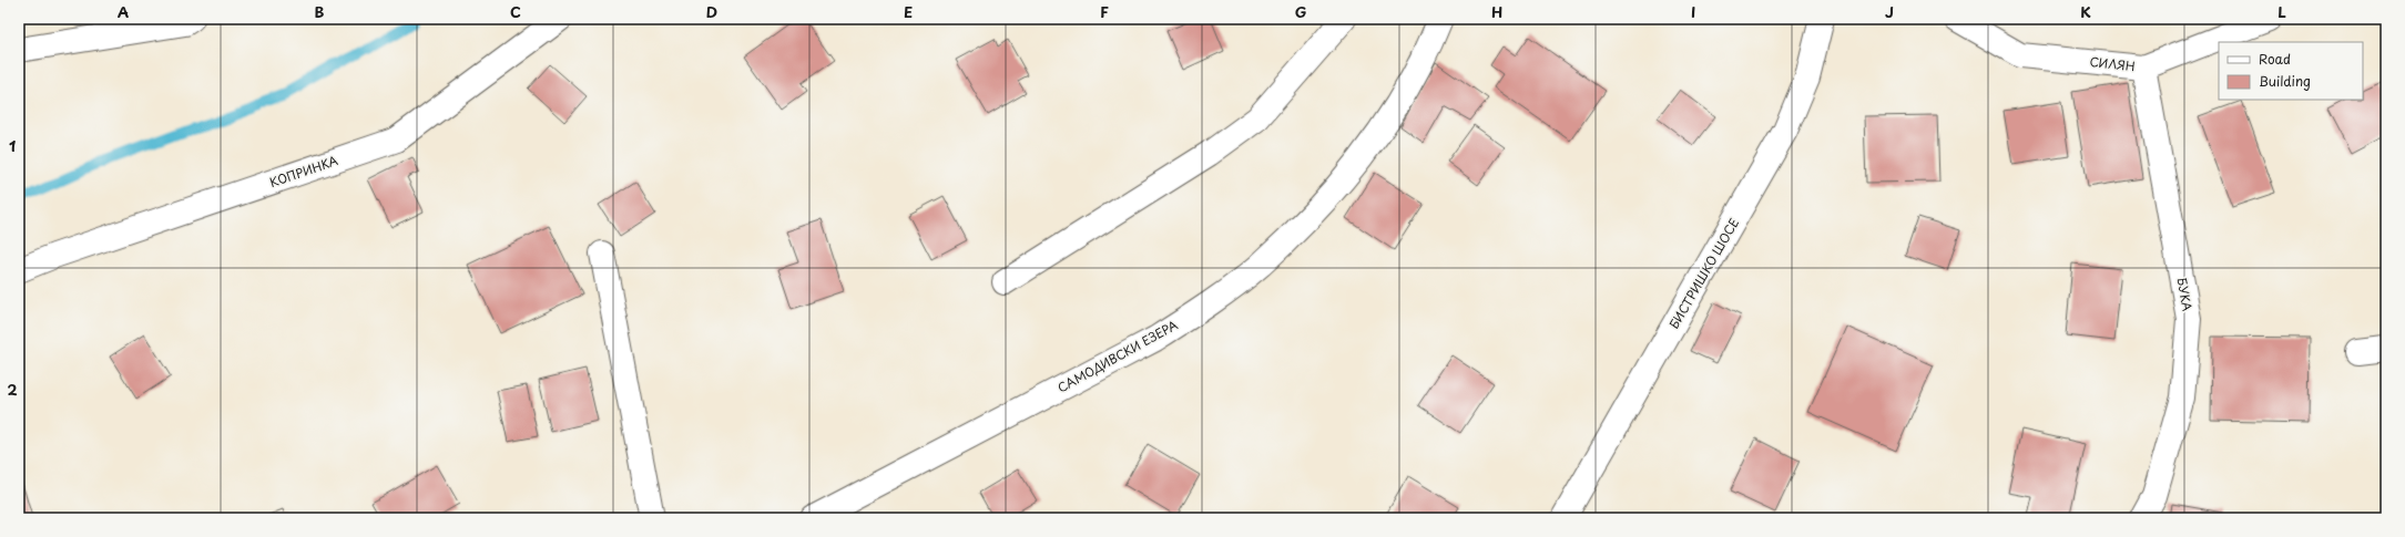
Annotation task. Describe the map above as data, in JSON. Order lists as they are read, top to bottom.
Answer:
{
  "streets": {
    "street": [
      "СИЛЯН",
      "КОПРИНКА",
      "БИСТРИШКО ШОСЕ",
      "БУКА",
      "САМОДИВСКИ ЕЗЕРА"
    ]
  },
  "crossings": [
    ["СИЛЯН", "БУКА"]
  ],
  "legend": ["Road", "Building"],
  "grid": {
    "columns": [
      "A",
      "B",
      "C",
      "D",
      "E",
      "F",
      "G",
      "H",
      "I",
      "J",
      "K",
      "L"
    ],
    "rows": ["1", "2"]
  }
}
